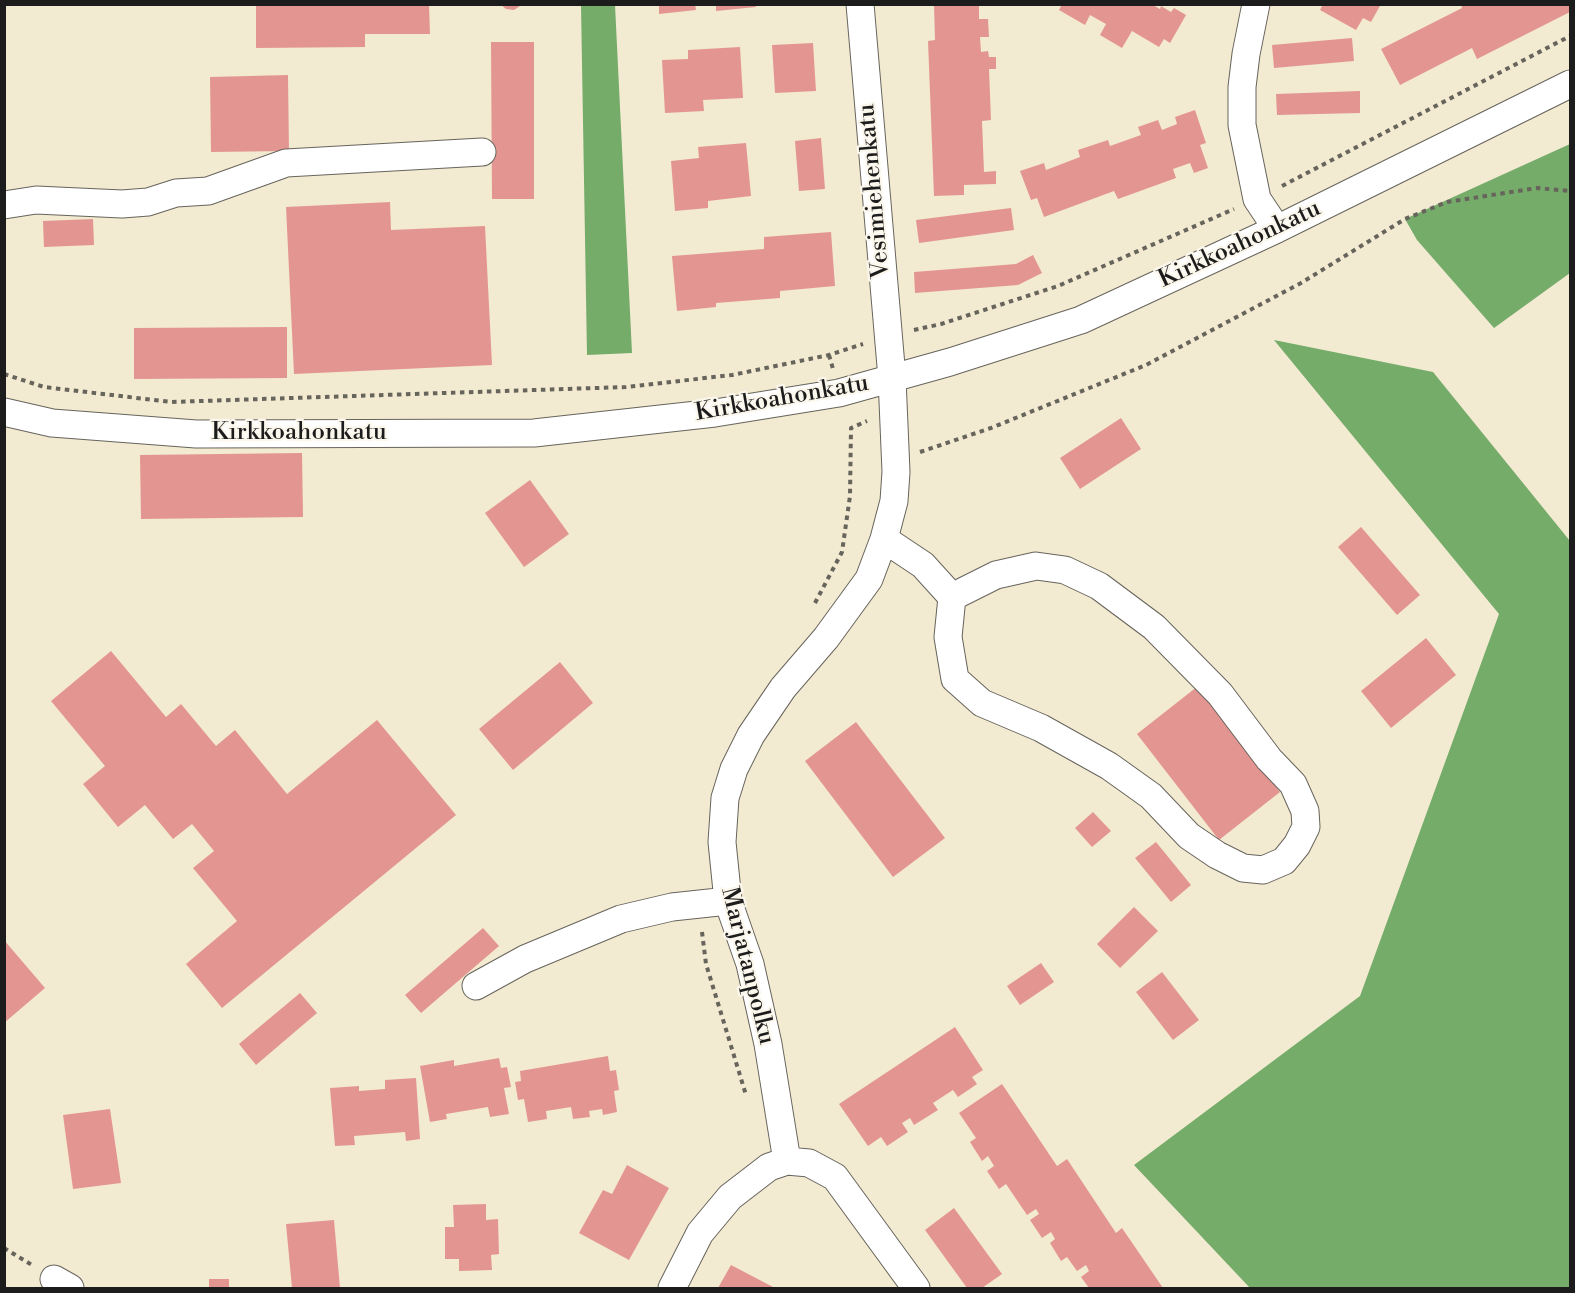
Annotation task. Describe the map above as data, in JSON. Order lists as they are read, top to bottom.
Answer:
{
  "streets": {
    "street": ["Vesimiehenkatu", "Kirkkoahonkatu", "Marjatanpolku"]
  },
  "crossings": [
    ["Vesimiehenkatu", "Kirkkoahonkatu"],
    ["Vesimiehenkatu", "Marjatanpolku"],
    ["Kirkkoahonkatu", "Marjatanpolku"]
  ]
}
